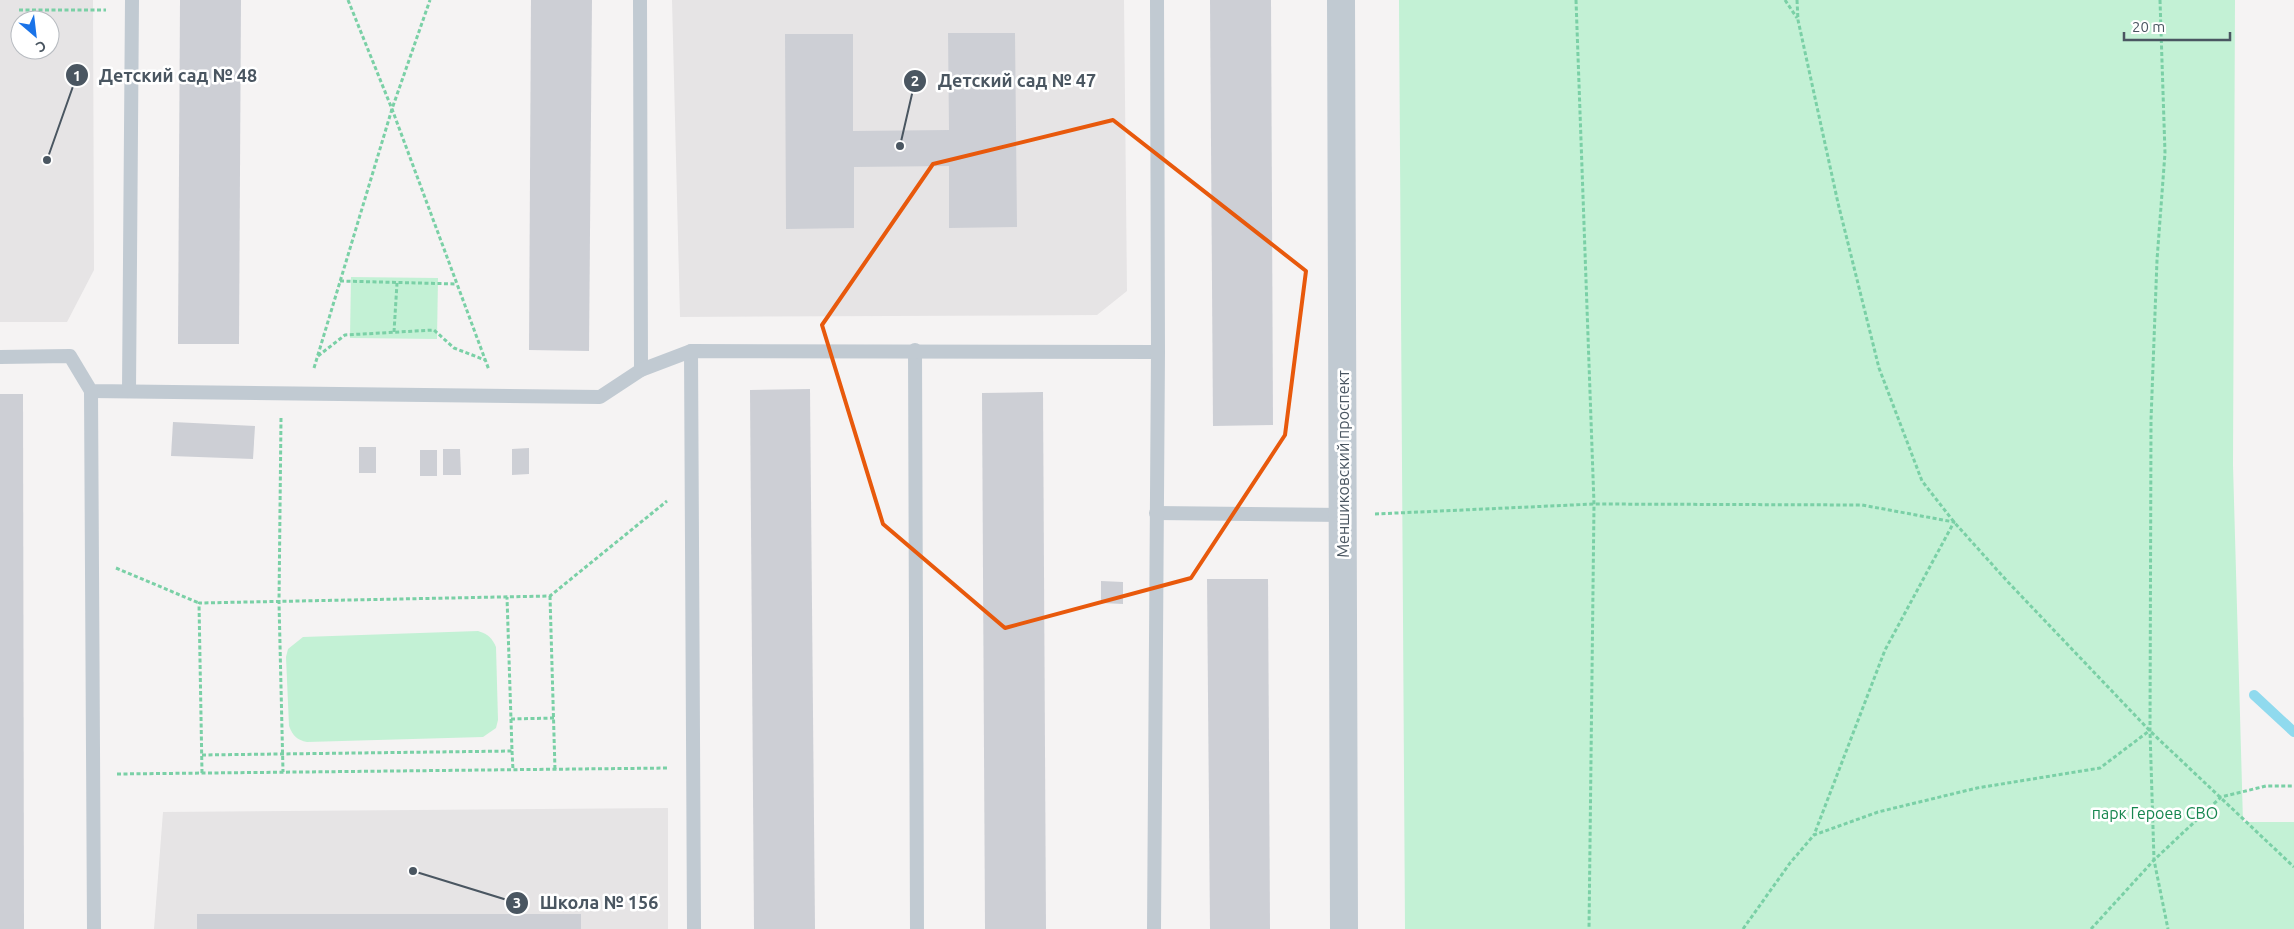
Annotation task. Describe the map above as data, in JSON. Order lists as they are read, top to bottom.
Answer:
{
  "streets": {
    "street": ["Меншиковский проспект"]
  },
  "parks": ["парк Героев СВО"],
  "places": ["Детский сад № 47", "Детский сад № 48", "Школа № 156"],
  "scale_bar": "20 m",
  "north": "bottom right"
}
